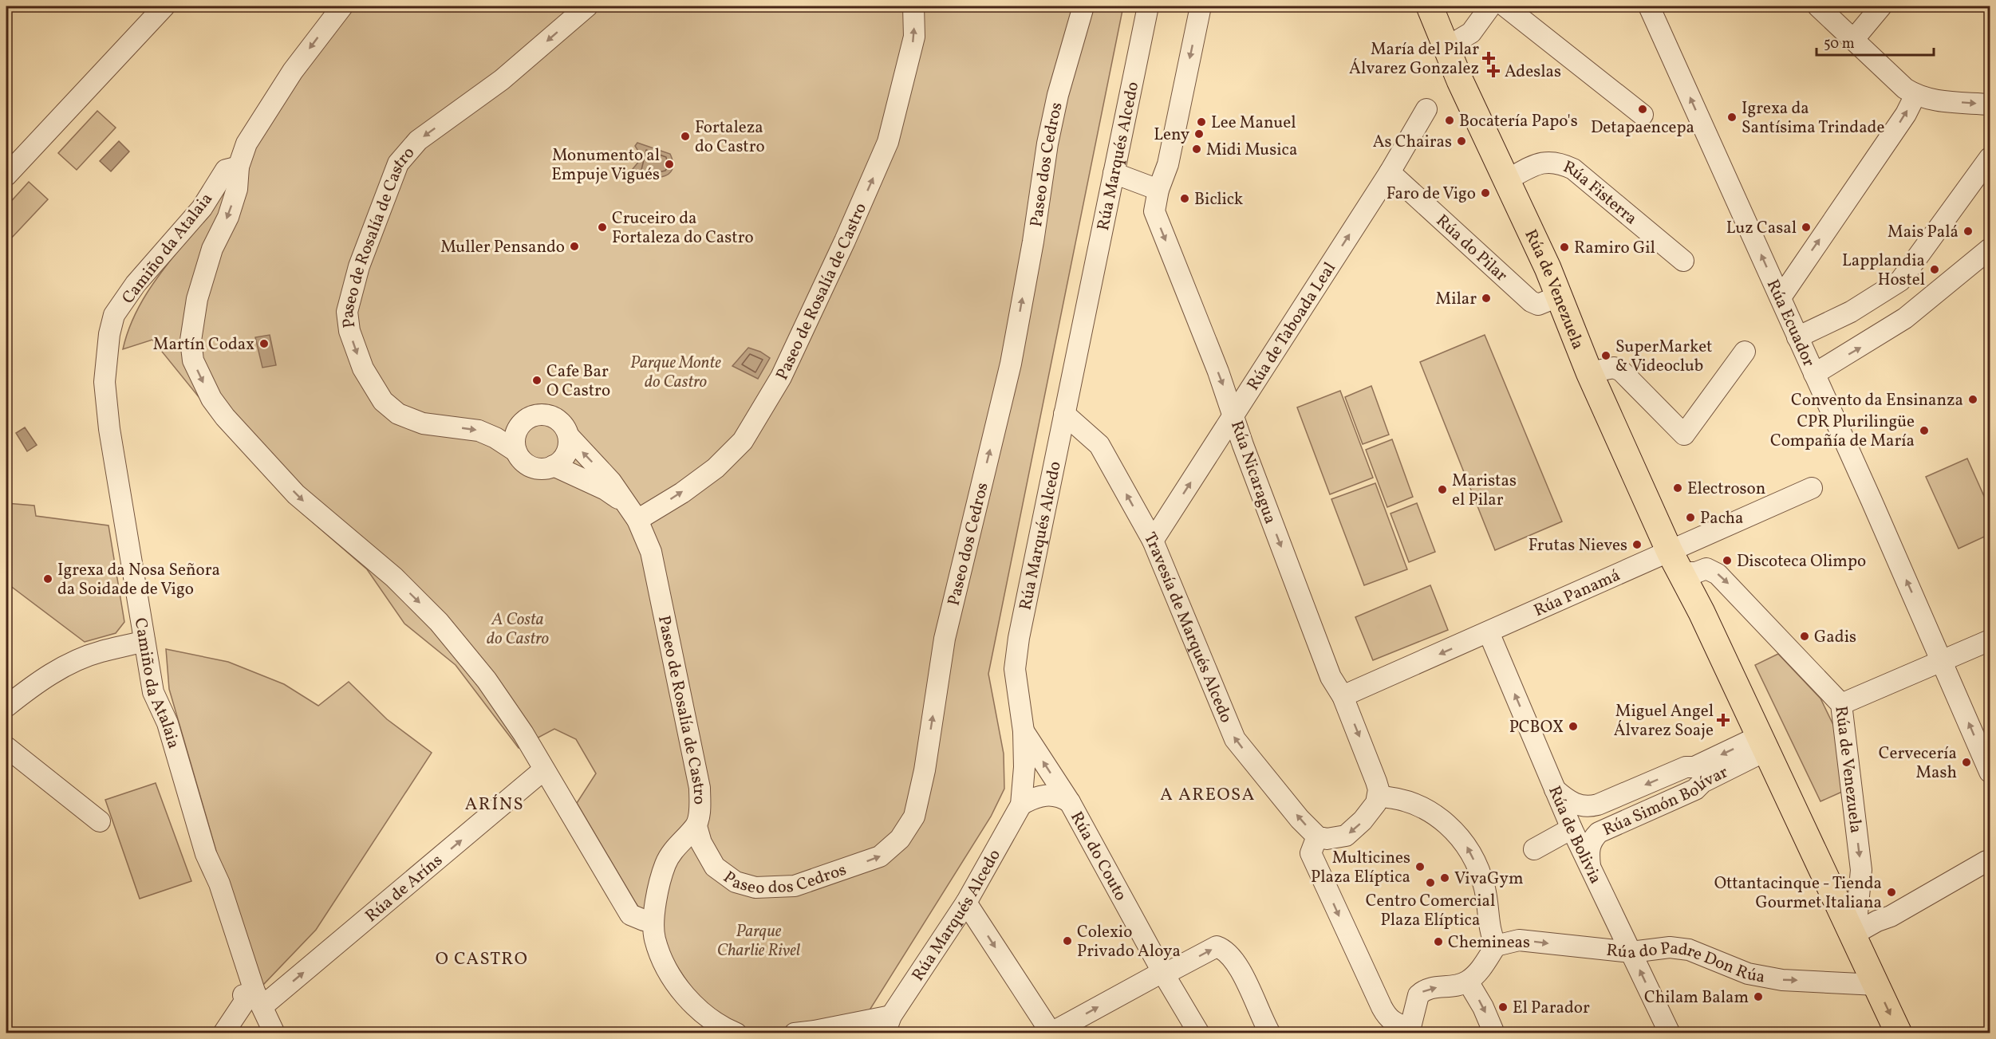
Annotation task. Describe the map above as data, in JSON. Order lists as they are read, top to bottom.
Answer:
{
  "streets": {
    "main road": ["Rúa de Venezuela"],
    "street": [
      "Rúa Marqués Alcedo",
      "Paseo dos Cedros",
      "Rúa Fisterra",
      "Paseo de Rosalía de Castro",
      "Rúa do Pilar",
      "Camiño da Atalaia",
      "Rúa Ecuador",
      "Rúa de Taboada Leal",
      "Rúa Nicaragua",
      "Rúa Panamá",
      "Travesía de Marqués Alcedo",
      "Rúa Simón Bolívar",
      "Rúa de Bolivia",
      "Rúa do Couto",
      "Rúa de Aríns",
      "Rúa do Padre Don Rúa"
    ]
  },
  "crossings": [
    ["Rúa Marqués Alcedo", "Travesía de Marqués Alcedo"],
    ["Rúa Marqués Alcedo", "Rúa do Couto"],
    ["Paseo dos Cedros", "Paseo de Rosalía de Castro"],
    ["Rúa Fisterra", "Rúa de Venezuela"],
    ["Rúa do Pilar", "Rúa de Venezuela"],
    ["Rúa do Pilar", "Rúa de Taboada Leal"],
    ["Camiño da Atalaia", "Rúa de Aríns"],
    ["Rúa de Venezuela", "Rúa Panamá"],
    ["Rúa de Venezuela", "Rúa Simón Bolívar"],
    ["Rúa de Venezuela", "Rúa do Padre Don Rúa"],
    ["Rúa de Taboada Leal", "Rúa Nicaragua"],
    ["Rúa de Taboada Leal", "Travesía de Marqués Alcedo"],
    ["Rúa Nicaragua", "Rúa Panamá"],
    ["Rúa Panamá", "Rúa de Bolivia"],
    ["Rúa Simón Bolívar", "Rúa de Bolivia"],
    ["Rúa de Bolivia", "Rúa do Padre Don Rúa"]
  ],
  "one_way": [
    "Paseo dos Cedros",
    "Rúa Ecuador",
    "Rúa de Taboada Leal",
    "Rúa Nicaragua",
    "Travesía de Marqués Alcedo",
    "Rúa Simón Bolívar",
    "Rúa de Bolivia",
    "Rúa de Aríns",
    "Rúa do Padre Don Rúa"
  ],
  "districts": ["A AREOSA", "ARÍNS", "O CASTRO"],
  "parks": ["Parque Monte do Castro", "A Costa do Castro", "Parque Charlie Rivel"],
  "places": {
    "health": ["María del Pilar Álvarez Gonzalez", "Adeslas", "Miguel Angel Álvarez Soaje"],
    "other": [
      "Detapaencepa",
      "Igrexa da Santísima Trindade",
      "Bocatería Papo's",
      "Lee Manuel",
      "Leny",
      "Fortaleza do Castro",
      "As Chairas",
      "Midi Musica",
      "Monumento al Empuje Vigués",
      "Faro de Vigo",
      "Biclick",
      "Cruceiro da Fortaleza do Castro",
      "Luz Casal",
      "Mais Palá",
      "Muller Pensando",
      "Ramiro Gil",
      "Lapplandia Hostel",
      "Milar",
      "Martín Codax",
      "SuperMarket & Videoclub",
      "Cafe Bar O Castro",
      "Convento da Ensinanza",
      "CPR Plurilingüe Compañía de María",
      "Electroson",
      "Maristas el Pilar",
      "Pacha",
      "Frutas Nieves",
      "Discoteca Olimpo",
      "Igrexa da Nosa Señora da Soidade de Vigo",
      "Gadis",
      "PCBOX",
      "Cervecería Mash",
      "Multicines Plaza Elíptica",
      "VivaGym",
      "Centro Comercial Plaza Elíptica",
      "Ottantacinque - Tienda Gourmet Italiana",
      "Colexio Privado Aloya",
      "Chemineas",
      "Chilam Balam",
      "El Parador"
    ]
  },
  "scale_bar": "50 m"
}
